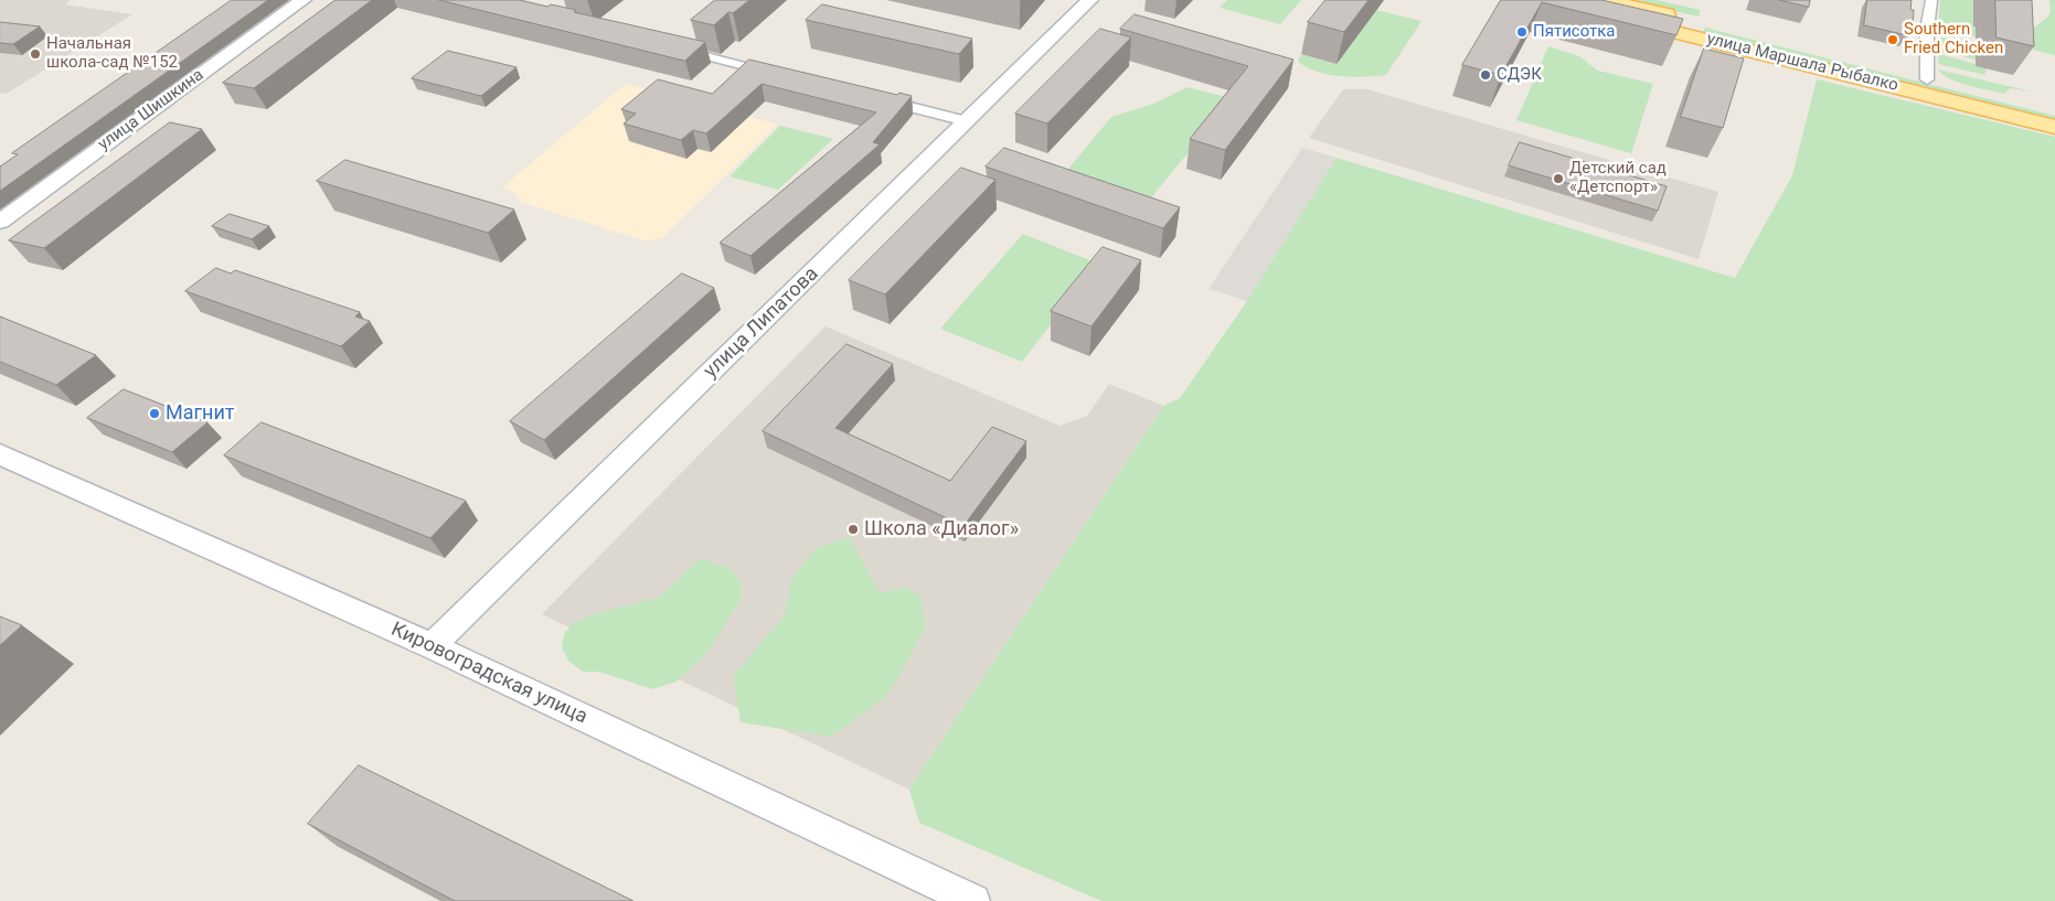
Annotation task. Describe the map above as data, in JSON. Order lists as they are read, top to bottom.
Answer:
{
  "streets": {
    "main road": ["улица Маршала Рыбалко"],
    "street": ["улица Шишкина", "улица Липатова", "Кировоградская улица"]
  },
  "crossings": [
    ["улица Липатова", "Кировоградская улица"]
  ],
  "places": [
    "Пятисотка",
    "Southern Fried Chicken",
    "Начальная школа-сад №152",
    "СДЭК",
    "Детский сад «Детспорт»",
    "Магнит",
    "Школа «Диалог»"
  ]
}
